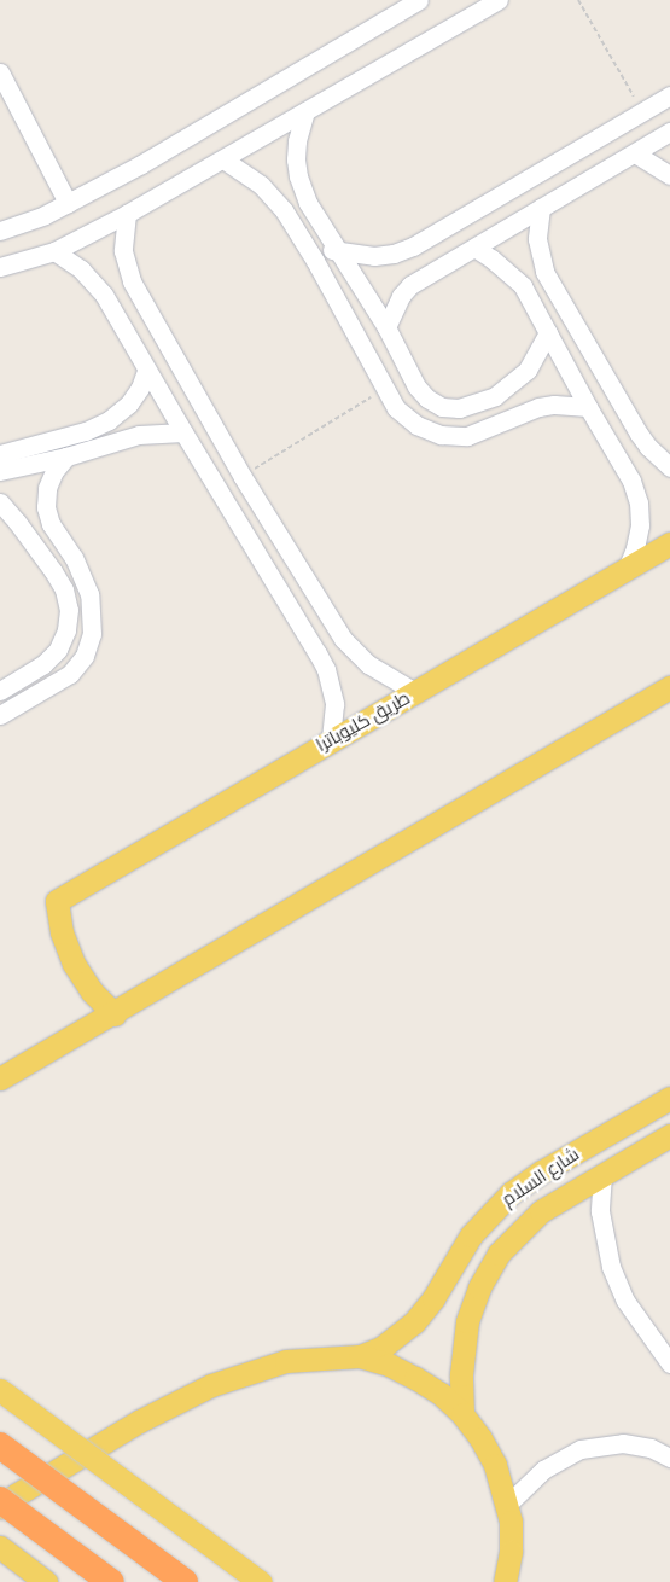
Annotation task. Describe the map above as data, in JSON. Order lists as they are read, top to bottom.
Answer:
{
  "streets": {
    "main road": ["طريق كليوباترا", "شارع السلام"]
  }
}
